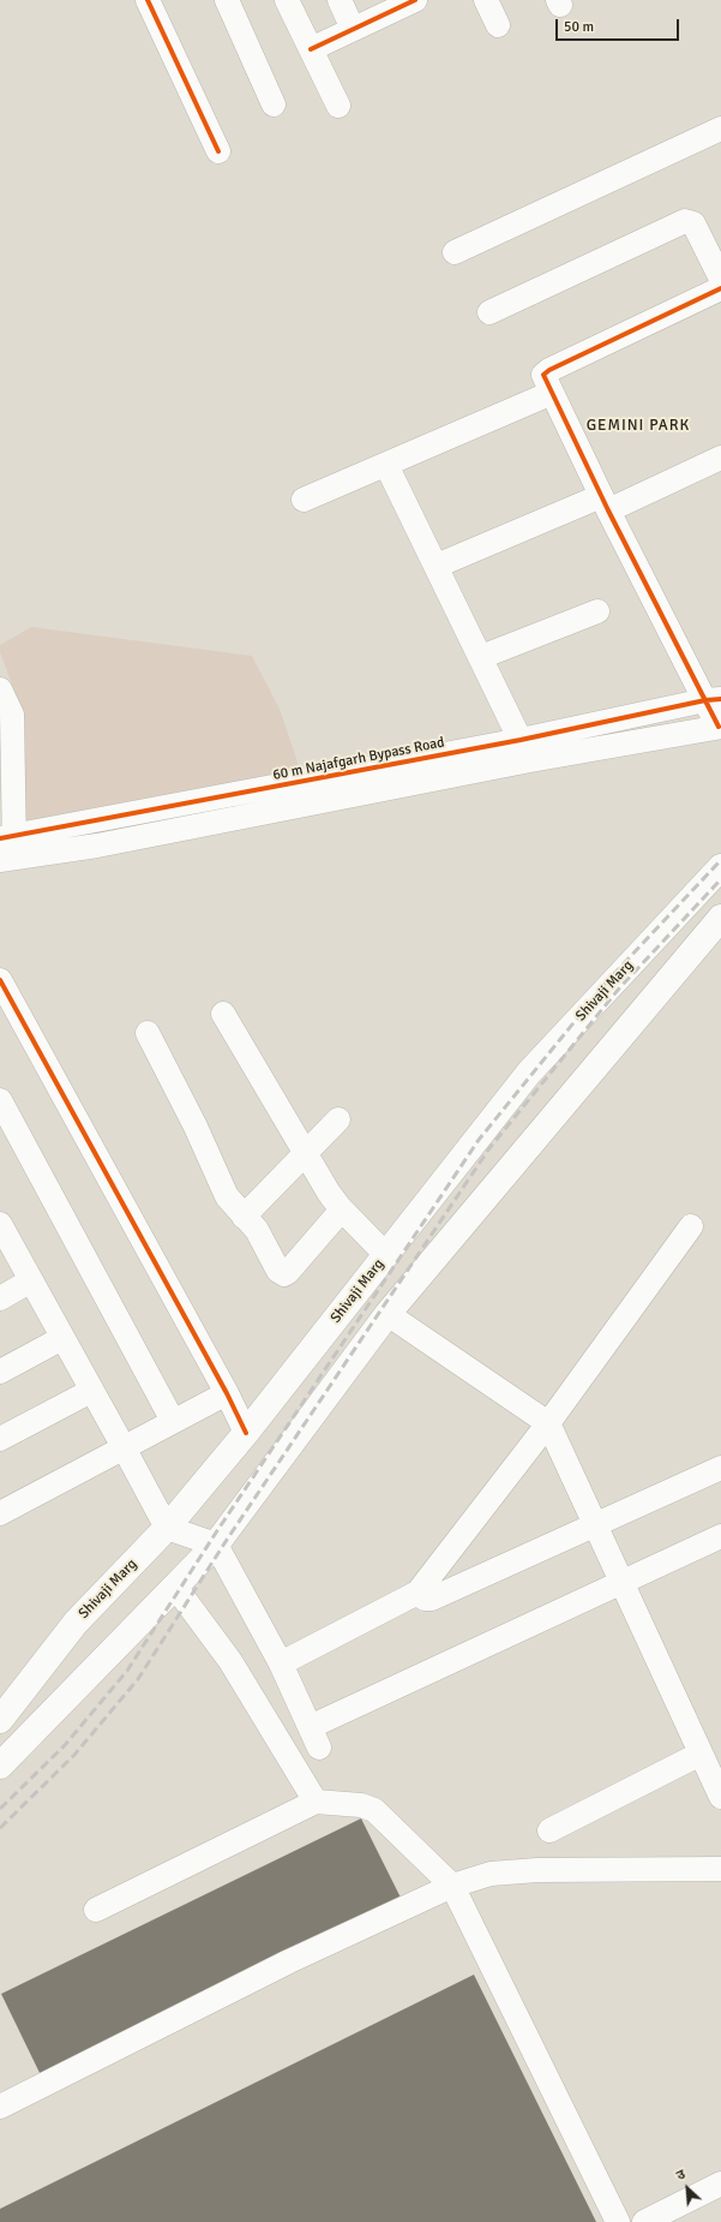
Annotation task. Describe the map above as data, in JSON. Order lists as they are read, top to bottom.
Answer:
{
  "streets": {
    "main road": ["Shivaji Marg"],
    "cycle path": ["60 m Najafgarh Bypass Road"]
  },
  "districts": ["GEMINI PARK"],
  "scale_bar": "50 m",
  "north": "top left"
}
